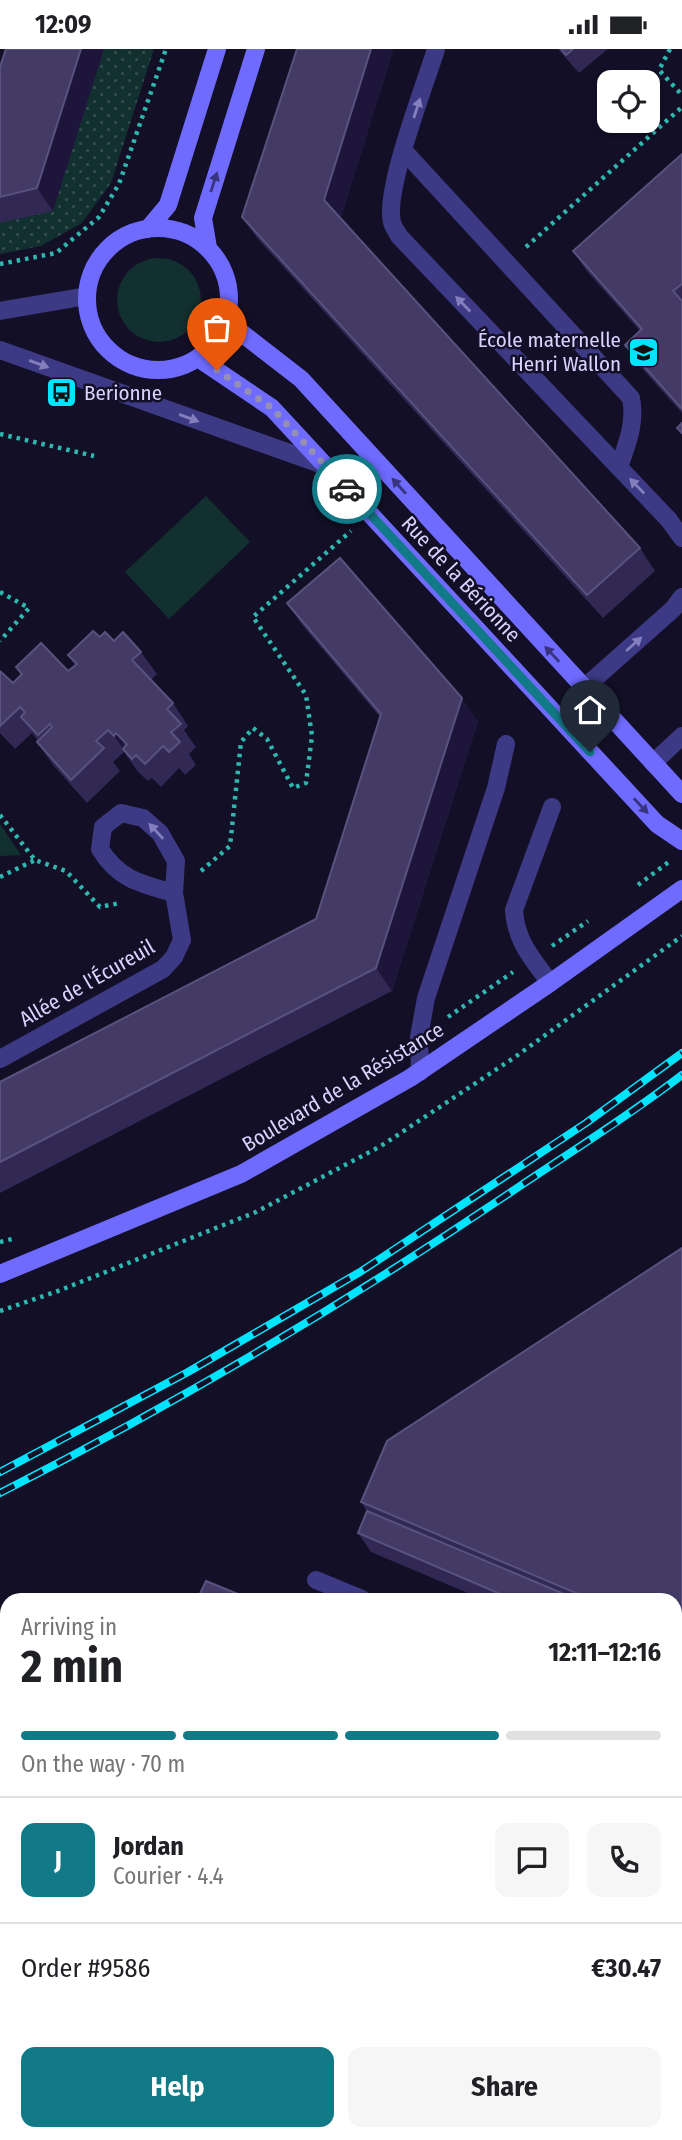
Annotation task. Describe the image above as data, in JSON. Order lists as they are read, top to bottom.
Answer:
{
  "streets": {
    "street": ["Rue de la Bérionne", "Allée de l'Écureuil", "Boulevard de la Résistance"]
  },
  "places": {
    "school or university": ["École maternelle Henri Wallon"],
    "bus stop": ["Berionne"]
  },
  "page": {
    "status": "12:09",
    "heading": ["2 min", "Arriving in", "12:11–12:16"],
    "panel": [
      "Jordan",
      "Courier · 4.4",
      "Order #9586",
      "€30.47"
    ],
    "bar": "On the way · 70 m",
    "round": "J",
    "buttons": ["Help", "Share"]
  }
}
